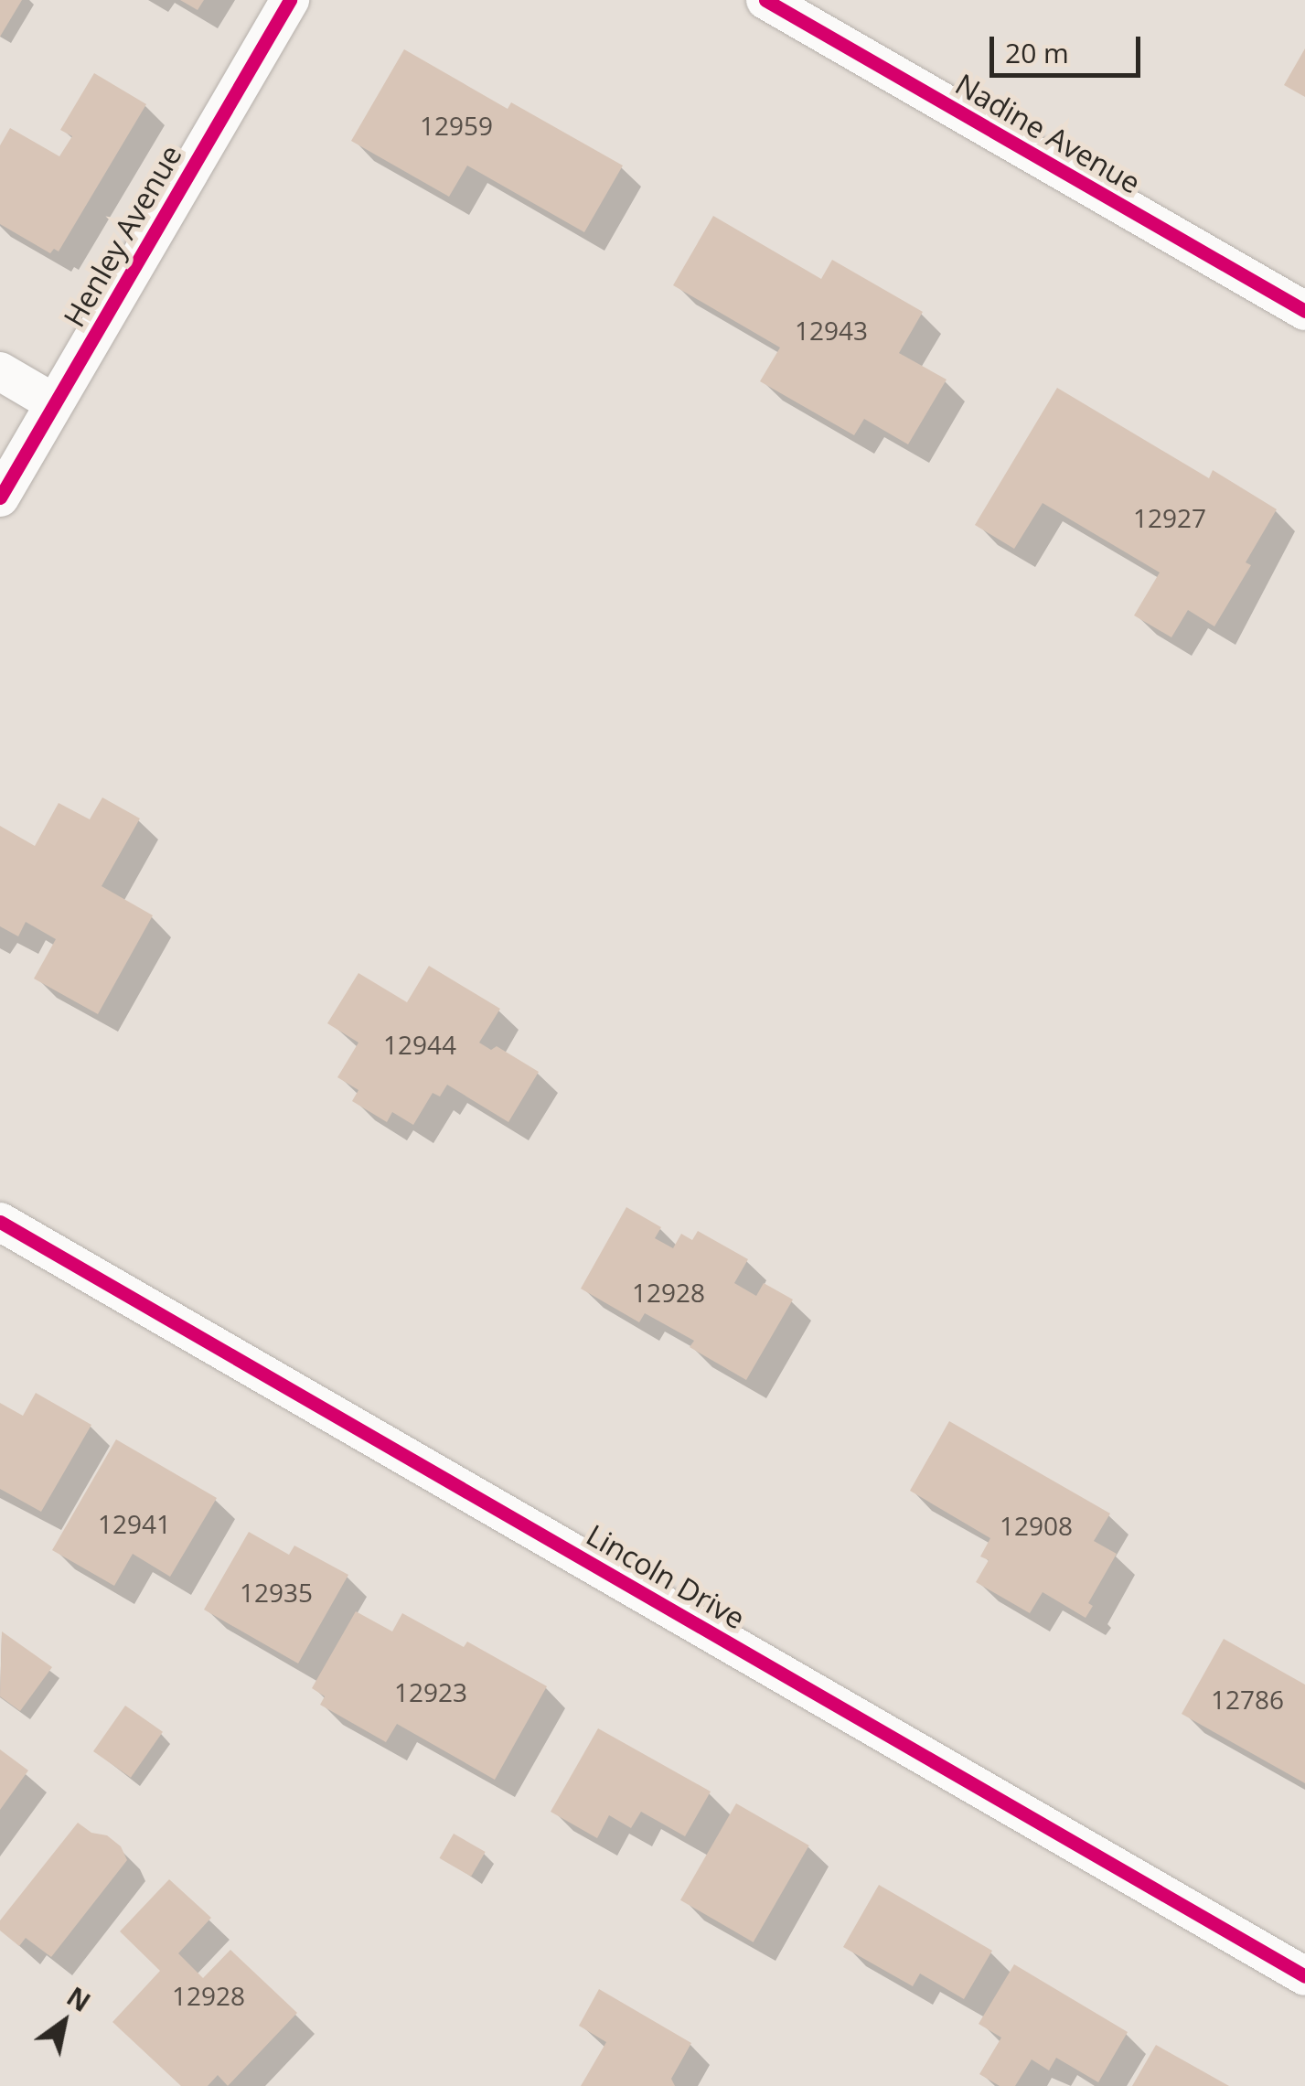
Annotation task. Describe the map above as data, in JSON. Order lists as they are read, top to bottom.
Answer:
{
  "streets": {
    "street": ["Nadine Avenue", "Henley Avenue", "Lincoln Drive"]
  },
  "house_numbers": [
    "12959",
    "12943",
    "12927",
    "12944",
    "12928",
    "12941",
    "12908",
    "12935",
    "12923",
    "12786",
    "12928"
  ],
  "scale_bar": "20 m",
  "north": "top right"
}
